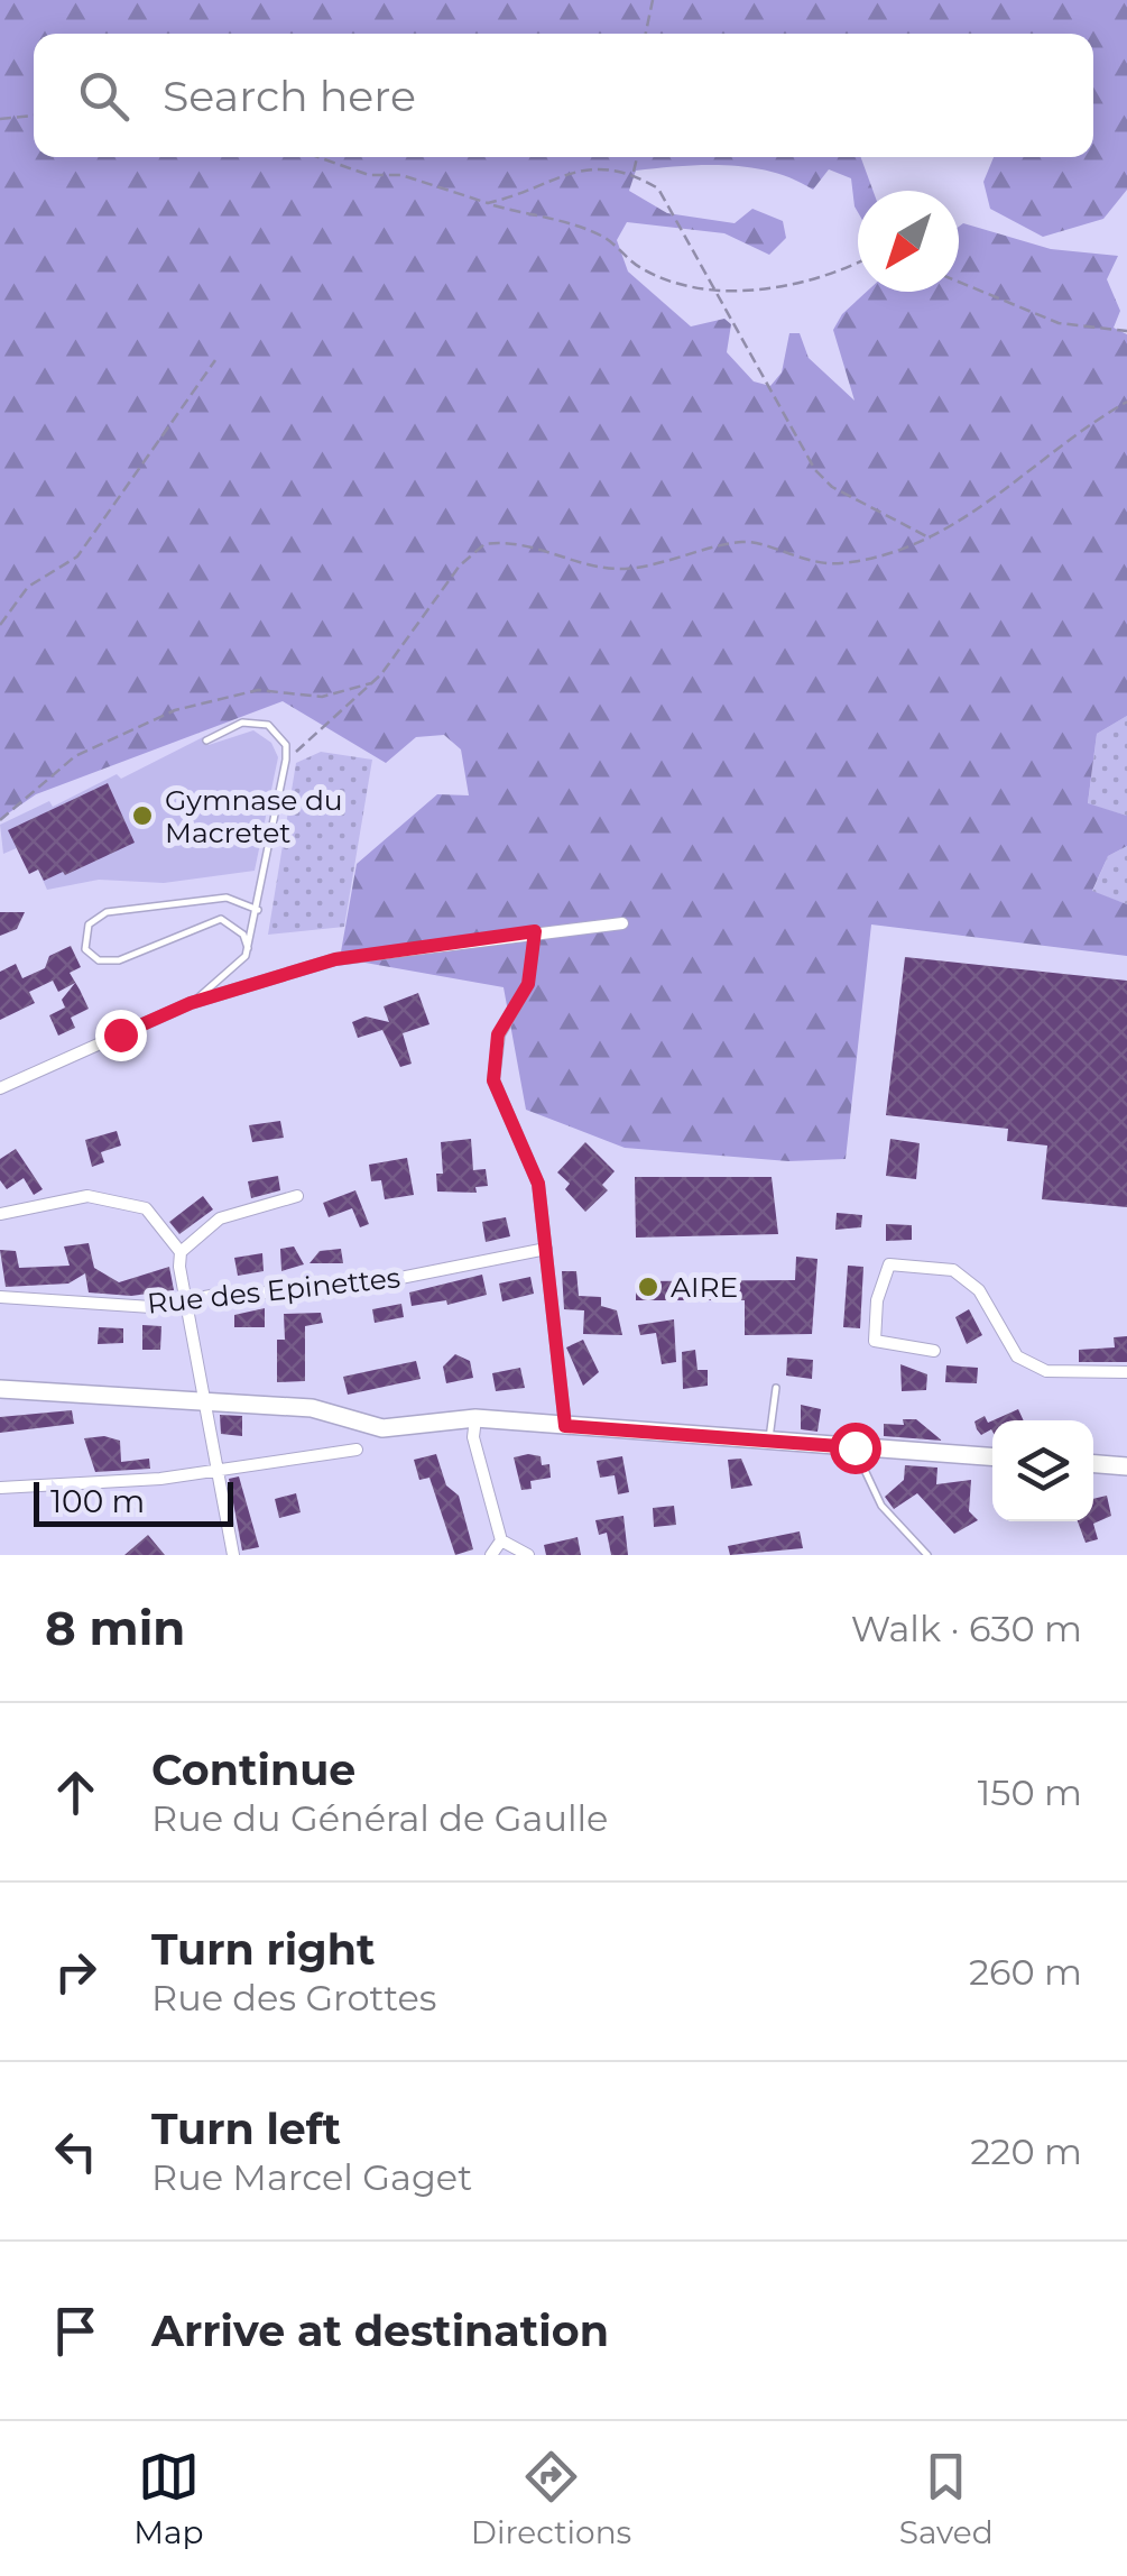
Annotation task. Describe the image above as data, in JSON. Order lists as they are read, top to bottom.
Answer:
{
  "streets": {
    "street": ["Rue des Epinettes"]
  },
  "places": ["Gymnase du Macretet", "AIRE"],
  "scale_bar": "100 m",
  "north": "bottom left",
  "page": {
    "search": "Search here",
    "scale": "100 m",
    "heading": ["8 min", "Walk · 630 m"],
    "list": [
      ["Continue", "Rue du Général de Gaulle", "150 m"],
      ["Turn right", "Rue des Grottes", "260 m"],
      ["Turn left", "Rue Marcel Gaget", "220 m"],
      "Arrive at destination"
    ],
    "nav": ["Map", "Directions", "Saved"]
  }
}
